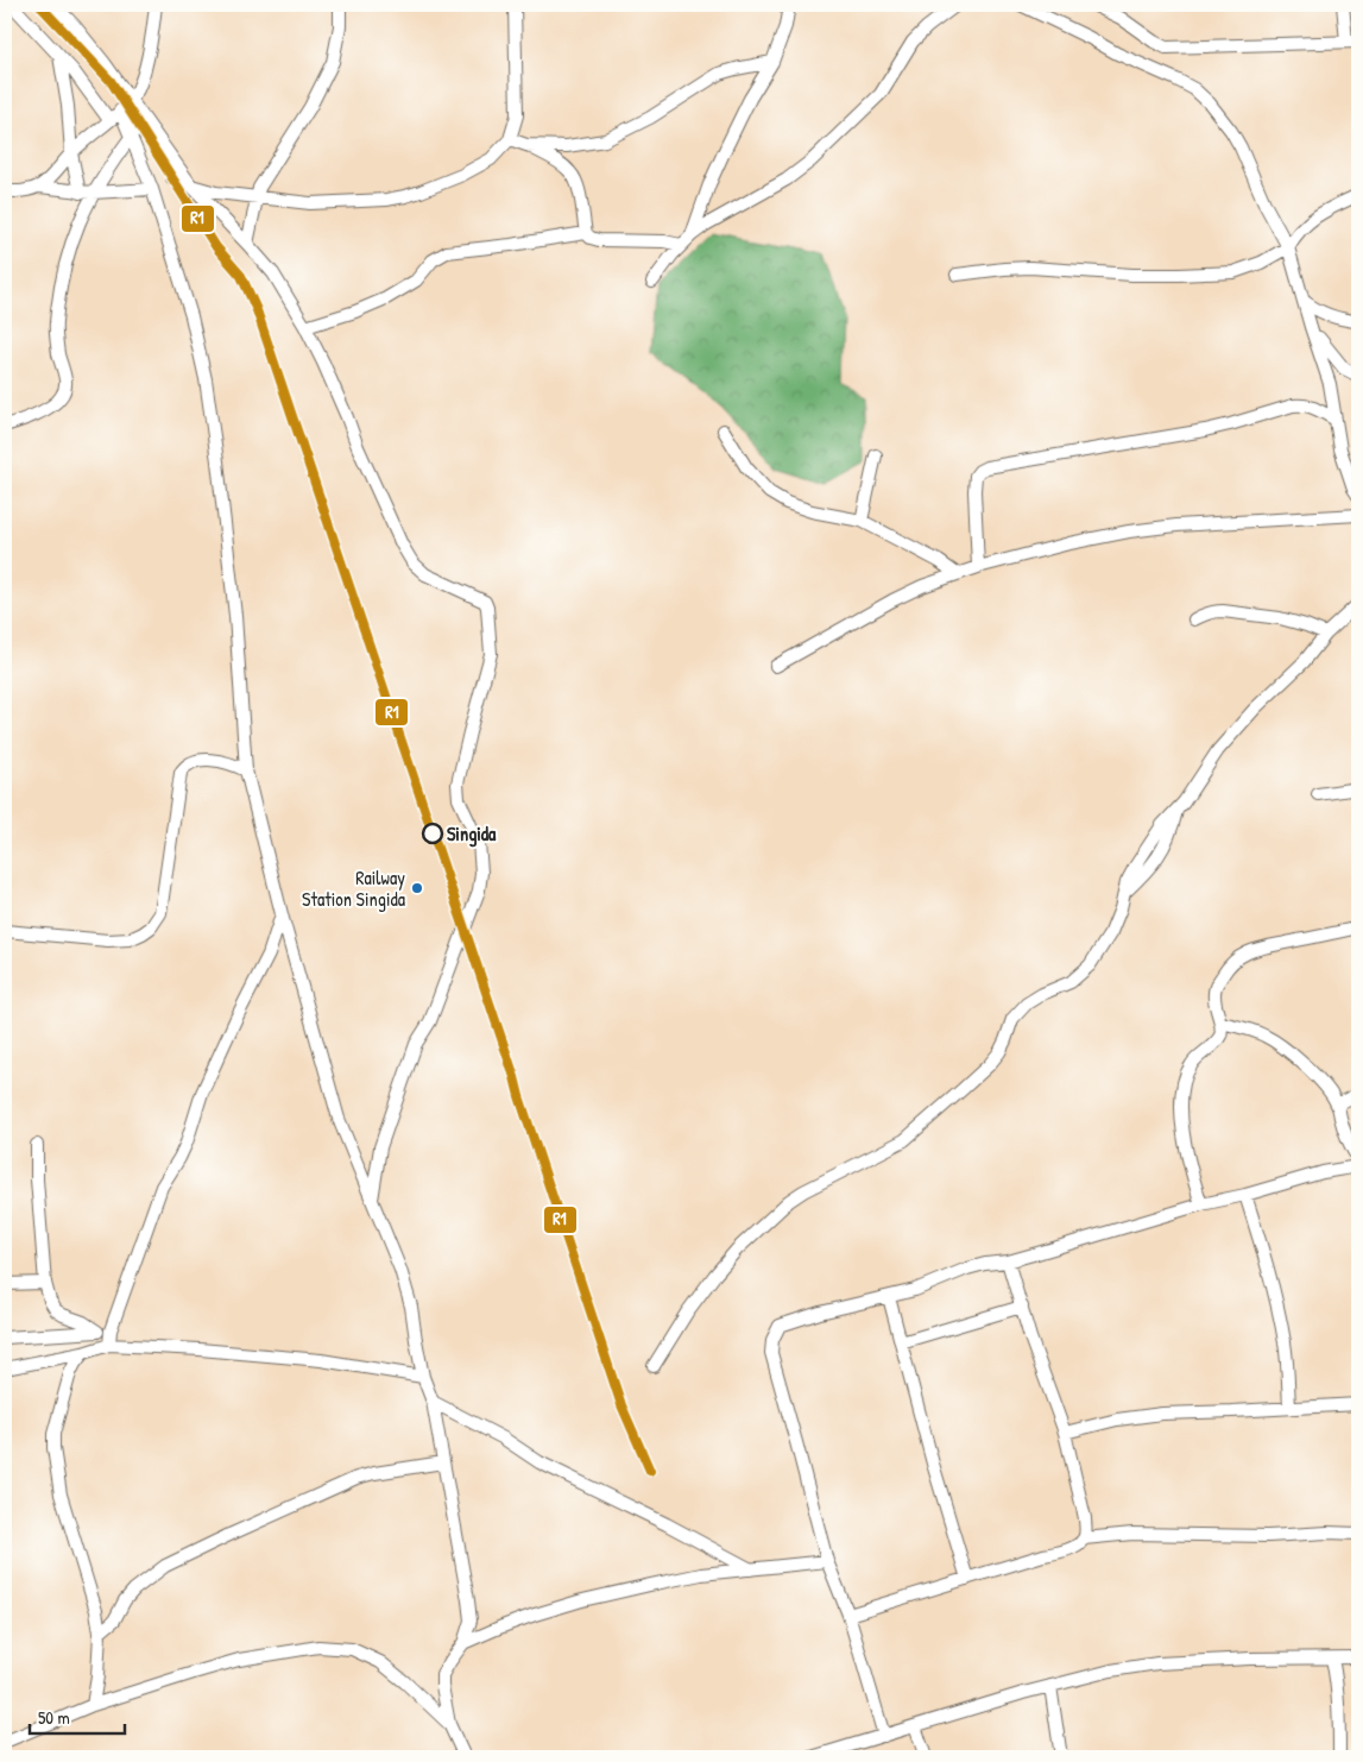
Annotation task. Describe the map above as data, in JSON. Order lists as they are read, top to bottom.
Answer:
{
  "places": ["Singida", "Railway Station Singida"],
  "lines": ["transit line R1"],
  "scale_bar": "50 m"
}
